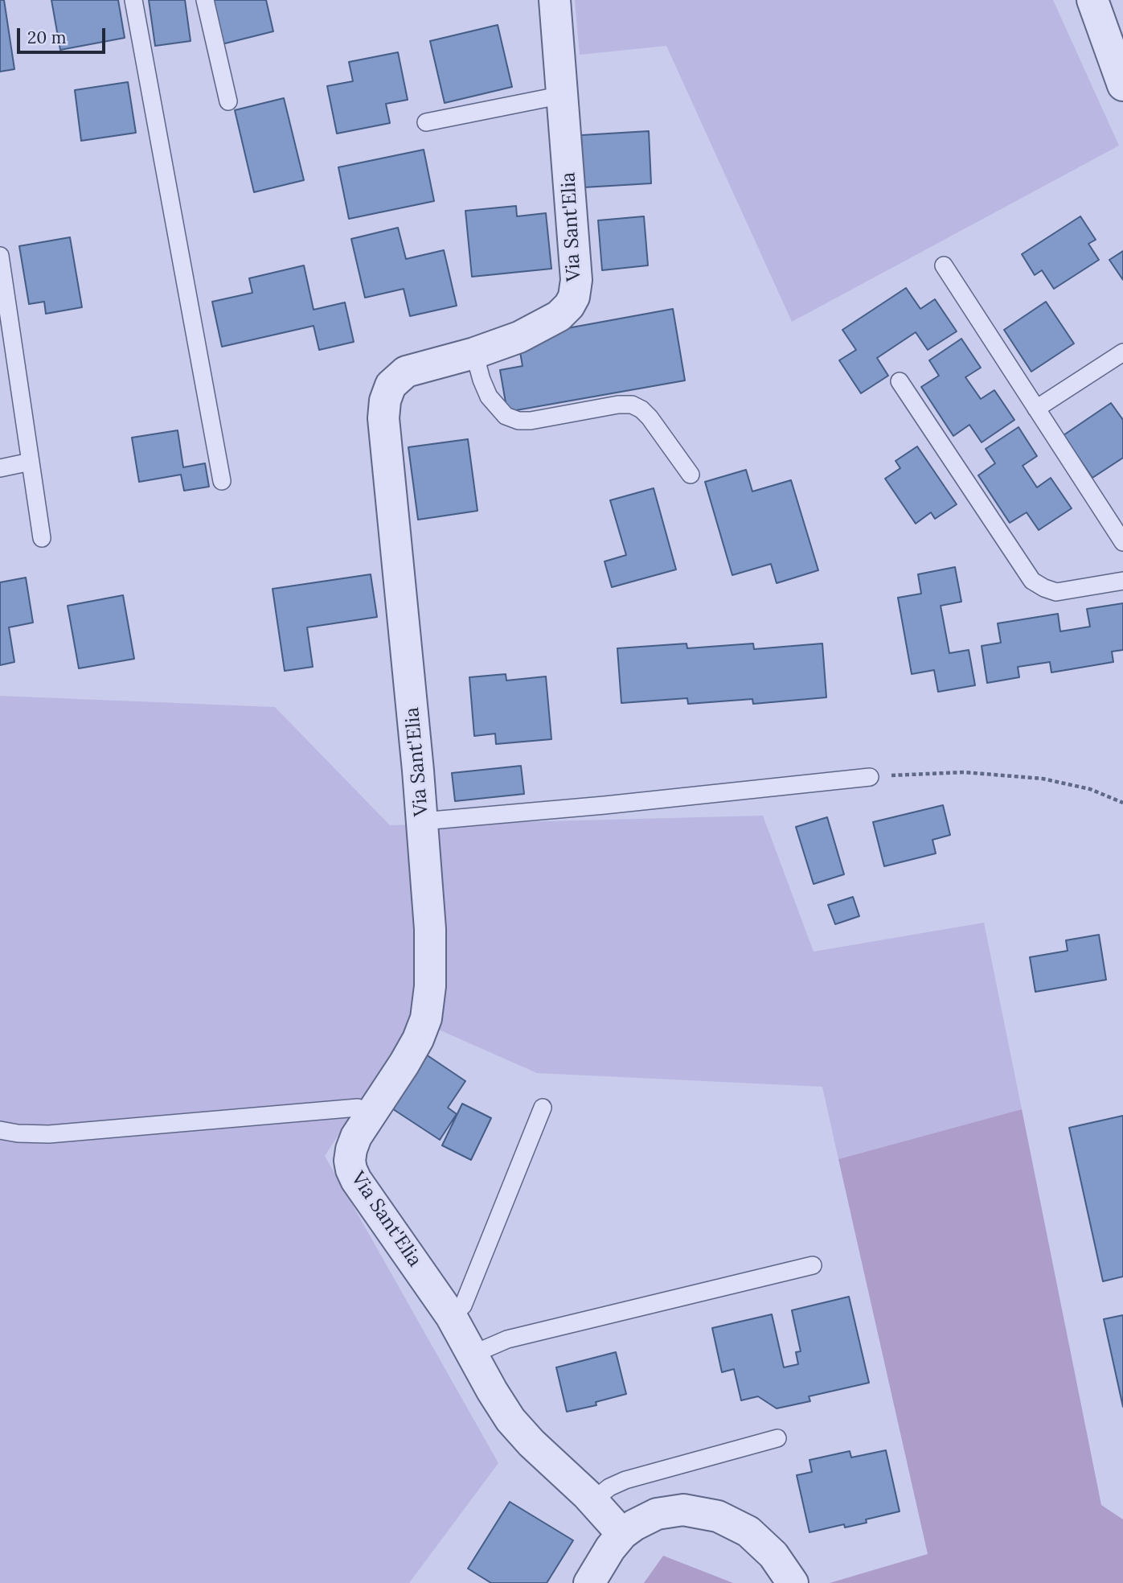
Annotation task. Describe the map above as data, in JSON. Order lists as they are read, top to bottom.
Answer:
{
  "streets": {
    "street": ["Via Sant'Elia"]
  },
  "scale_bar": "20 m"
}
